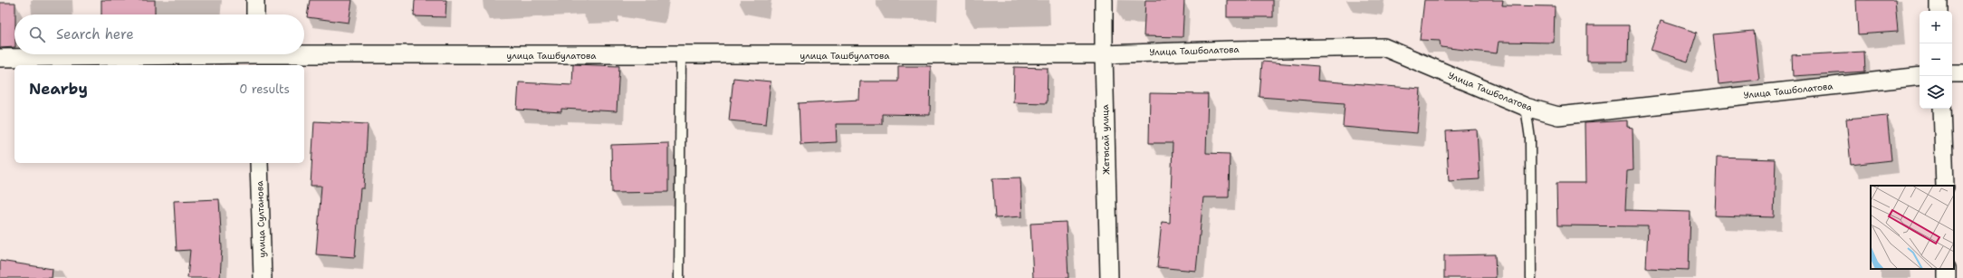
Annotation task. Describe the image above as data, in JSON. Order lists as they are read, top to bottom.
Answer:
{
  "streets": {
    "street": [
      "Улица Ташболатова",
      "улица Ташбулатова",
      "Жетысай улица",
      "улица Султанова"
    ]
  },
  "crossings": [
    ["Улица Ташболатова", "улица Ташбулатова"],
    ["Улица Ташболатова", "Жетысай улица"],
    ["улица Ташбулатова", "Жетысай улица"]
  ],
  "page": {
    "map_buttons": ["+", "−"],
    "search": "Search here",
    "heading": ["Nearby", "0 results"]
  }
}
